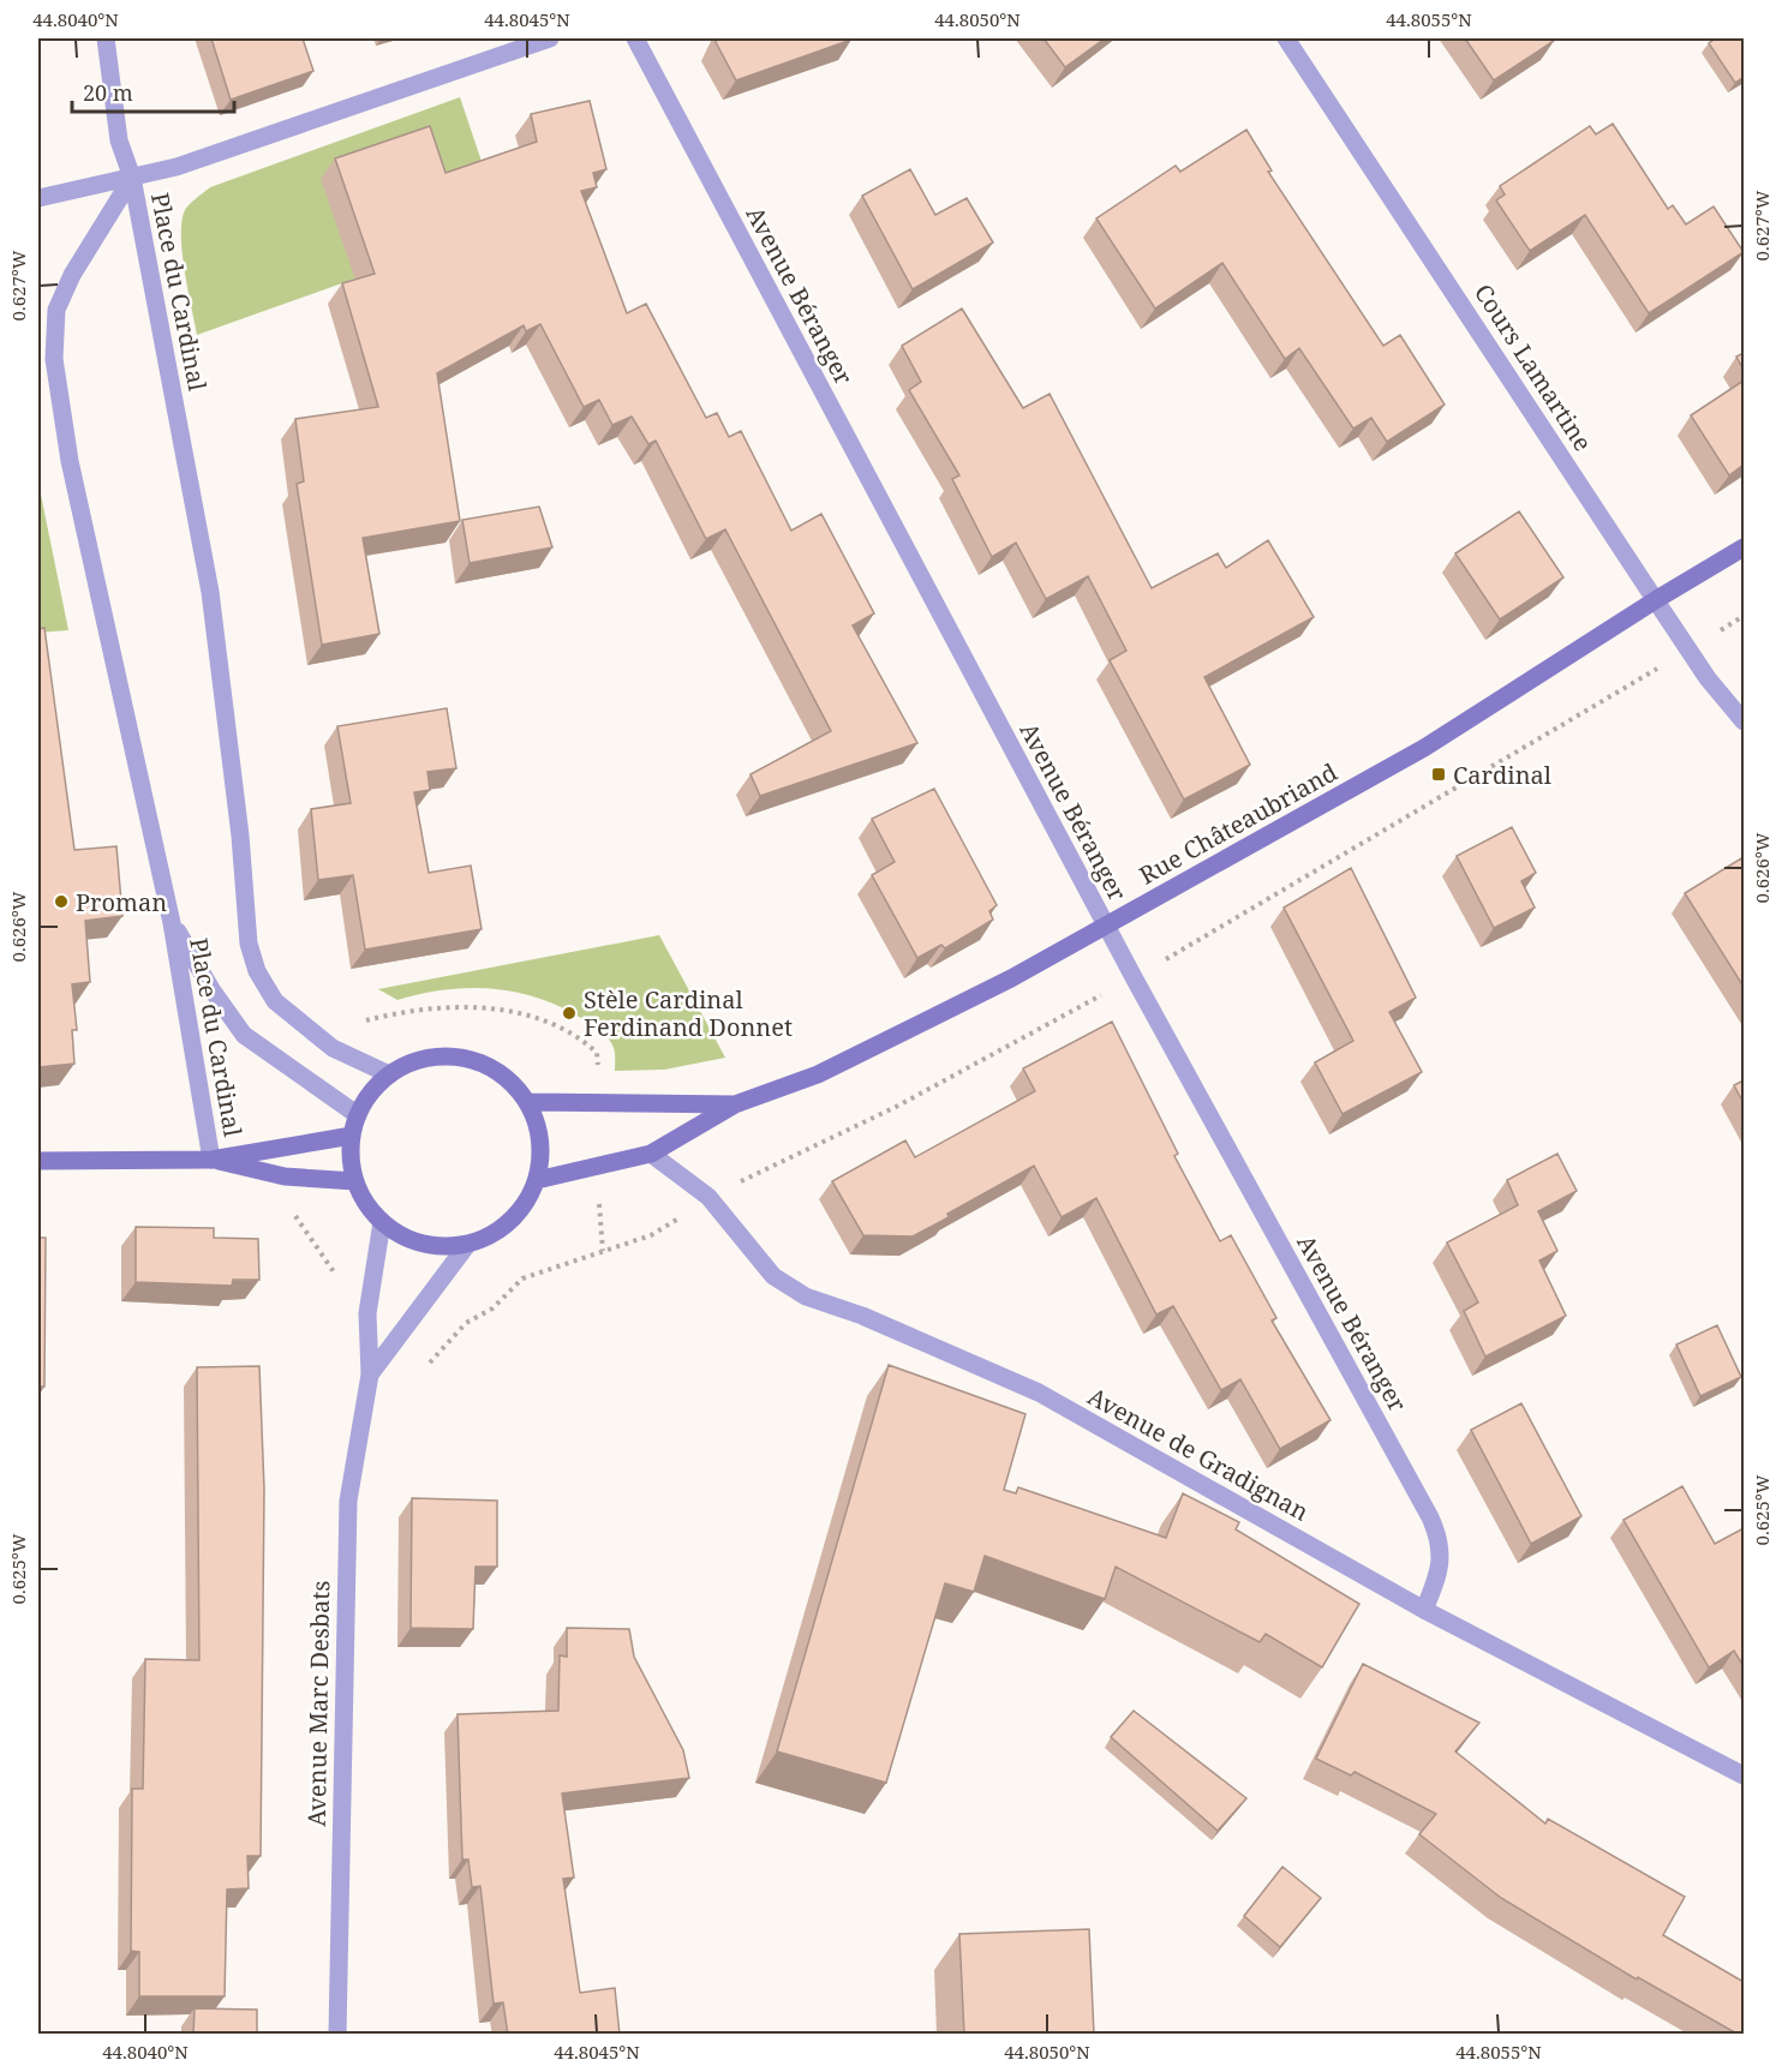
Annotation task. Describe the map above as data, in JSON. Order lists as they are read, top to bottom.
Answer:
{
  "streets": {
    "main road": ["Rue Châteaubriand"],
    "street": [
      "Place du Cardinal",
      "Avenue Béranger",
      "Cours Lamartine",
      "Avenue de Gradignan",
      "Avenue Marc Desbats"
    ]
  },
  "crossings": [
    ["Place du Cardinal", "Rue Châteaubriand"],
    ["Place du Cardinal", "Avenue Marc Desbats"],
    ["Avenue Béranger", "Rue Châteaubriand"],
    ["Avenue Béranger", "Avenue de Gradignan"],
    ["Cours Lamartine", "Rue Châteaubriand"],
    ["Rue Châteaubriand", "Avenue de Gradignan"],
    ["Rue Châteaubriand", "Avenue Marc Desbats"]
  ],
  "places": {
    "transit": ["Cardinal"],
    "other": ["Proman", "Stèle Cardinal Ferdinand Donnet"]
  },
  "scale_bar": "20 m",
  "coordinates": [
    "44.8040°N",
    "44.8045°N",
    "44.8050°N",
    "44.8055°N",
    "0.627°W",
    "0.626°W",
    "0.625°W"
  ]
}
